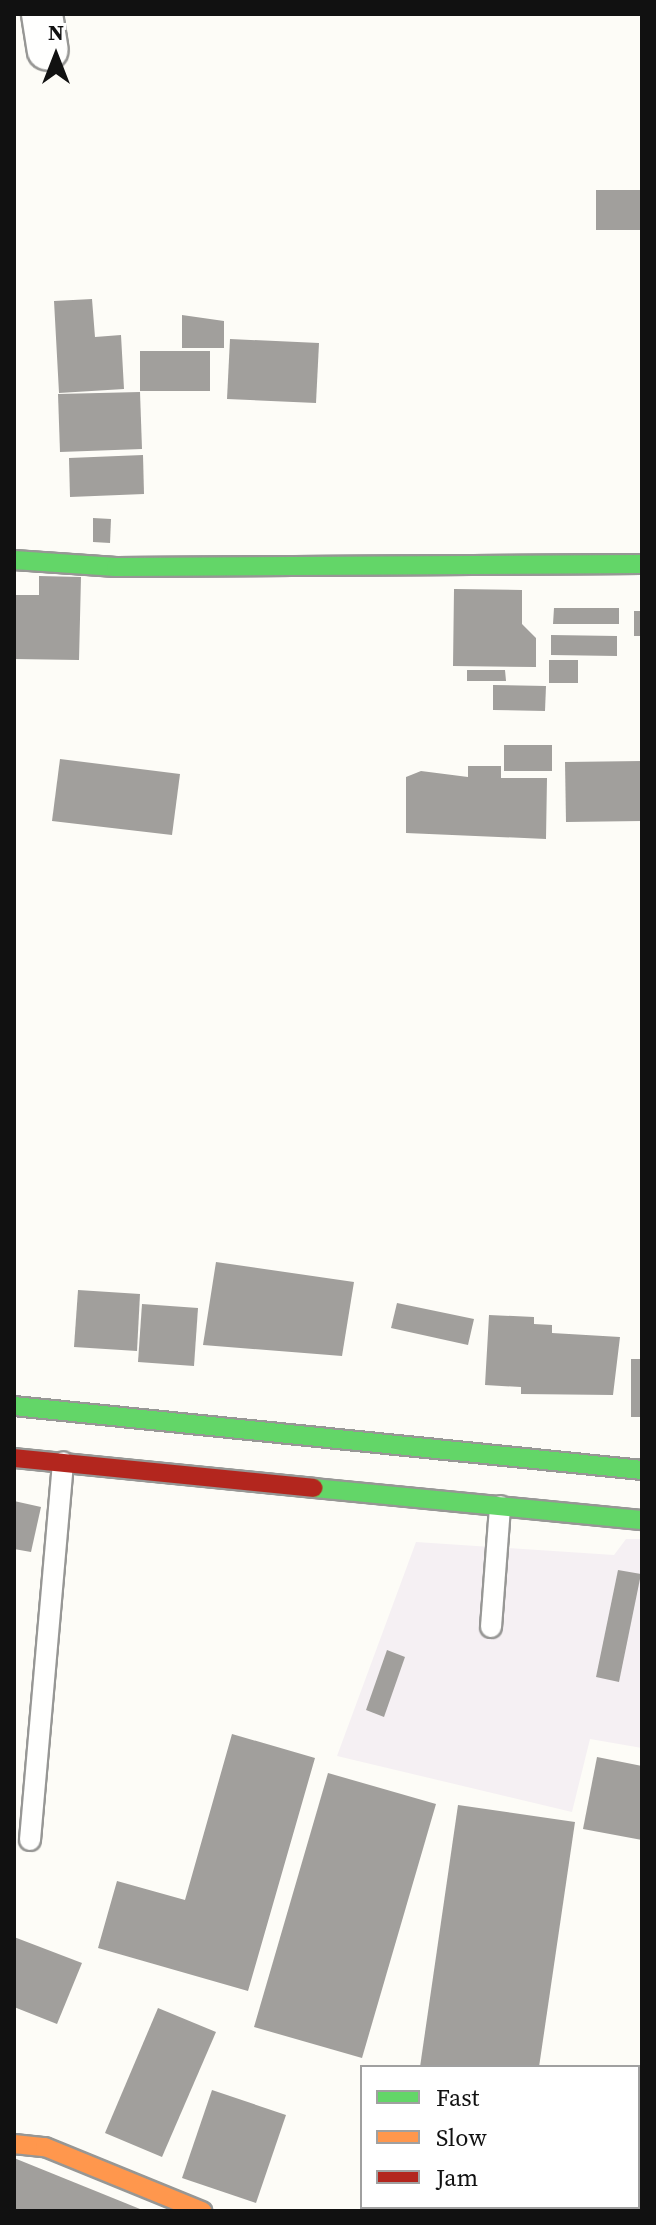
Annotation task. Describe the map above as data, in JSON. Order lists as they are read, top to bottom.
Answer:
{
  "legend": ["Fast", "Slow", "Jam"],
  "north": "top"
}
